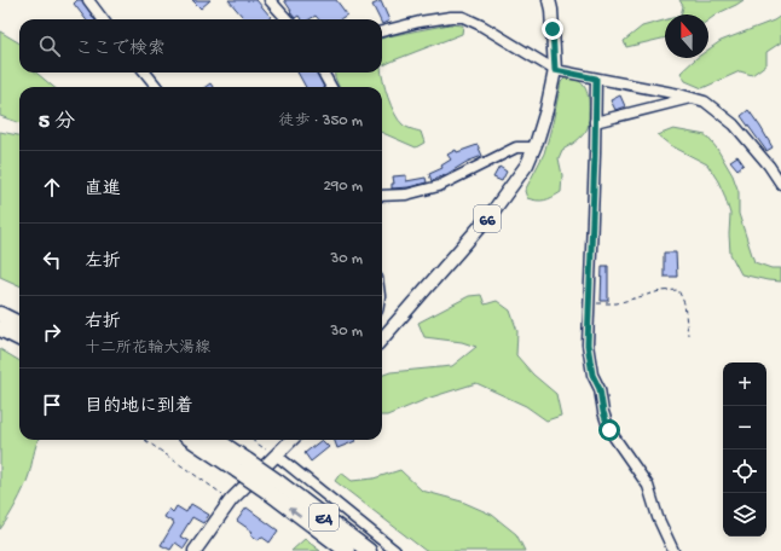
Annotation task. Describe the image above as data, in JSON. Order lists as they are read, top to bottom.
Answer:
{
  "streets": {
    "highway": ["E4"],
    "main road": ["66"]
  },
  "north": "top",
  "page": {
    "search": "ここで検索",
    "heading": ["5 分", "徒歩 · 350 m"],
    "list": [
      ["直進", "290 m"],
      ["左折", "30 m"],
      ["右折", "十二所花輪大湯線", "30 m"],
      "目的地に到着"
    ],
    "map_buttons": ["+", "−"]
  }
}
